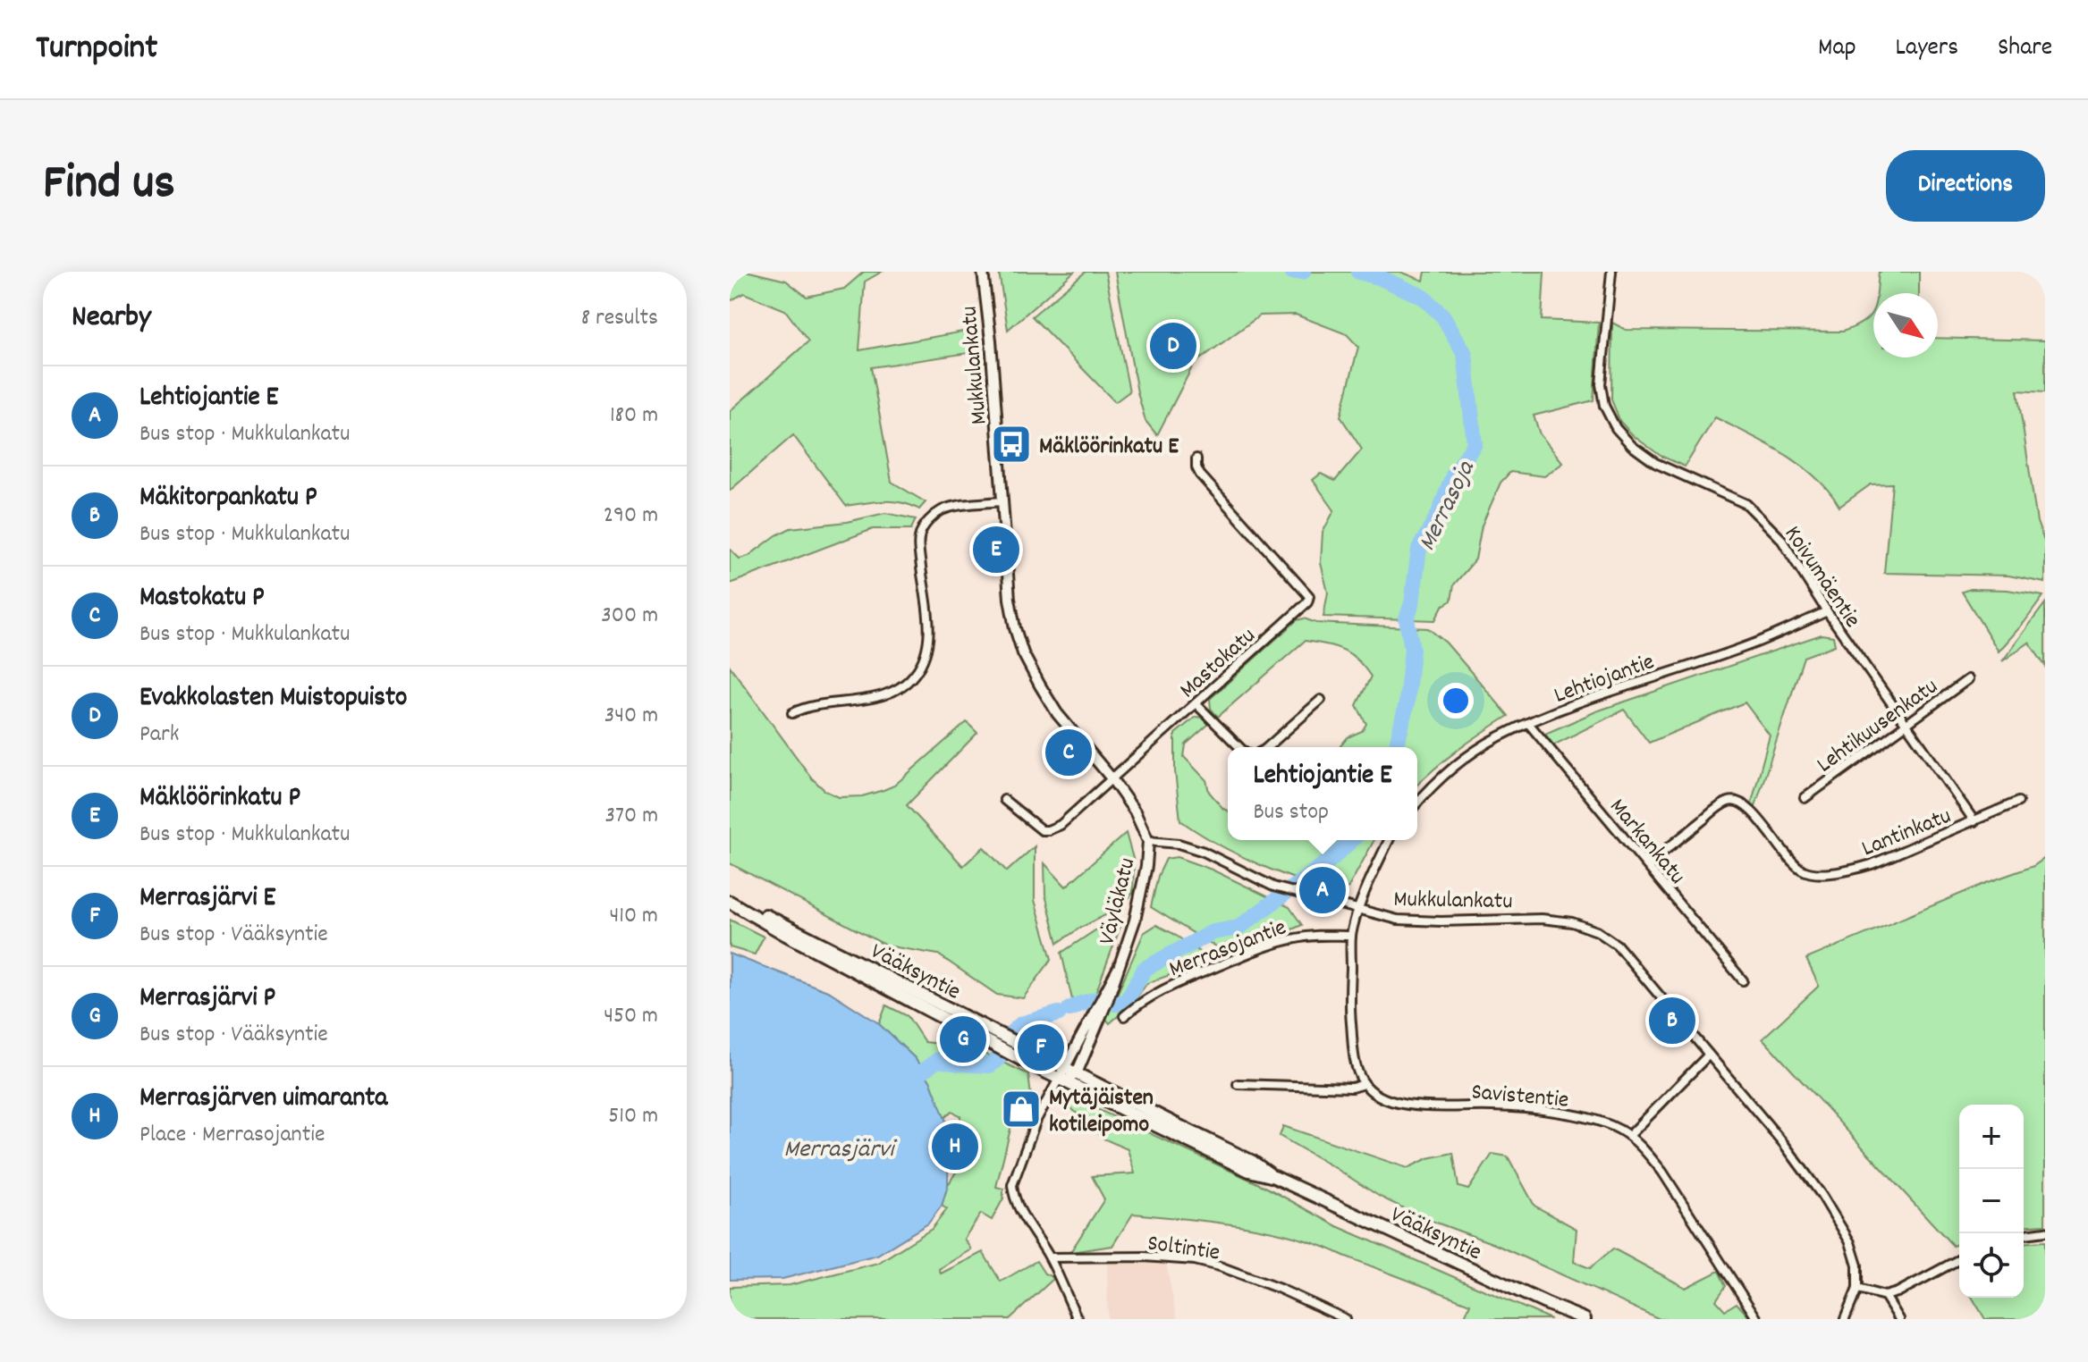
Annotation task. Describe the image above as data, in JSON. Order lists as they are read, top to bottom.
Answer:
{
  "streets": {
    "highway": ["Vääksyntie"],
    "street": [
      "Mukkulankatu",
      "Koivumäentie",
      "Mastokatu",
      "Lehtiojantie",
      "Lehtikuusenkatu",
      "Lantinkatu",
      "Markankatu",
      "Väyläkatu",
      "Merrasojantie",
      "Savistentie",
      "Soltintie"
    ]
  },
  "crossings": [
    ["Mukkulankatu", "Mastokatu"],
    ["Mukkulankatu", "Väyläkatu"],
    ["Koivumäentie", "Lehtiojantie"],
    ["Koivumäentie", "Lehtikuusenkatu"],
    ["Koivumäentie", "Lantinkatu"],
    ["Lehtiojantie", "Markankatu"],
    ["Lantinkatu", "Markankatu"],
    ["Väyläkatu", "Vääksyntie"]
  ],
  "water": ["Merrasoja", "Merrasjärvi"],
  "places": {
    "bus stop": ["Mäklöörinkatu E"],
    "shop": ["Mytäjäisten kotileipomo"]
  },
  "north": "bottom right",
  "page": {
    "header": "Turnpoint",
    "nav": ["Map", "Layers", "Share"],
    "title": "Find us",
    "buttons": "Directions",
    "heading": ["Nearby", "8 results"],
    "pins": [
      "D",
      "E",
      "C",
      "A",
      "B",
      "G",
      "F",
      "H"
    ],
    "list": [
      {
        "mark": "A",
        "name": "Lehtiojantie E",
        "note": "Bus stop · Mukkulankatu",
        "value": "180 m"
      },
      {
        "mark": "B",
        "name": "Mäkitorpankatu P",
        "note": "Bus stop · Mukkulankatu",
        "value": "290 m"
      },
      {
        "mark": "C",
        "name": "Mastokatu P",
        "note": "Bus stop · Mukkulankatu",
        "value": "300 m"
      },
      {
        "mark": "D",
        "name": "Evakkolasten Muistopuisto",
        "note": "Park",
        "value": "340 m"
      },
      {
        "mark": "E",
        "name": "Mäklöörinkatu P",
        "note": "Bus stop · Mukkulankatu",
        "value": "370 m"
      },
      {
        "mark": "F",
        "name": "Merrasjärvi E",
        "note": "Bus stop · Vääksyntie",
        "value": "410 m"
      },
      {
        "mark": "G",
        "name": "Merrasjärvi P",
        "note": "Bus stop · Vääksyntie",
        "value": "450 m"
      },
      {
        "mark": "H",
        "name": "Merrasjärven uimaranta",
        "note": "Place · Merrasojantie",
        "value": "510 m"
      }
    ],
    "popup": ["Lehtiojantie E", "Bus stop"],
    "map_buttons": ["+", "−"]
  }
}
